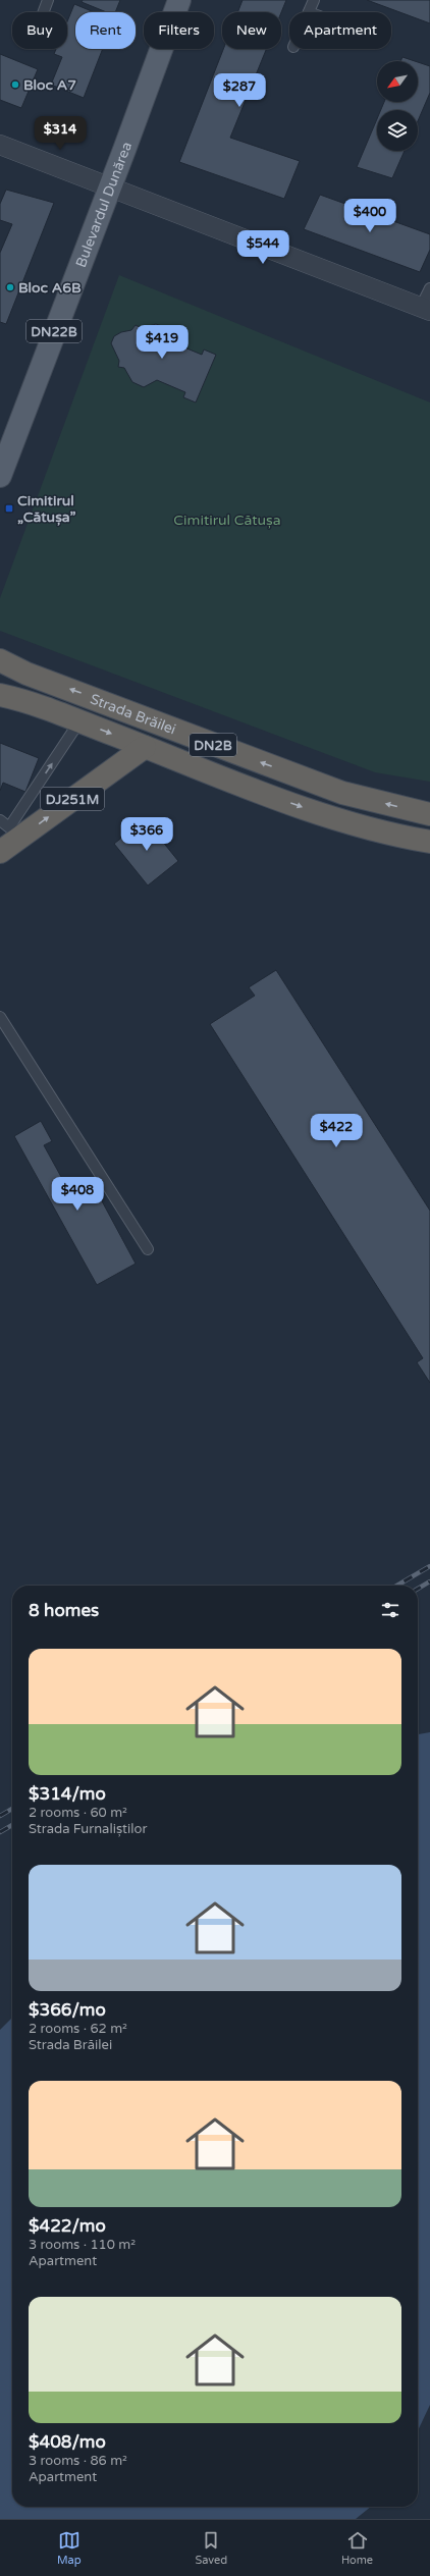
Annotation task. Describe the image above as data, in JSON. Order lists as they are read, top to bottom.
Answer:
{
  "streets": {
    "highway": ["Strada Brăilei", "DN2B", "DJ251M"],
    "main road": ["Bulevardul Dunărea", "DN22B"]
  },
  "crossings": [
    ["Strada Brăilei", "DJ251M"]
  ],
  "parks": ["Cimitirul Cătușa"],
  "places": {
    "other": ["Bloc A7", "Bloc A6B"],
    "transit": ["Cimitirul „Cătușa”"]
  },
  "north": "bottom left",
  "page": {
    "chip": [
      "Buy",
      "Rent",
      "Filters",
      "New",
      "Apartment"
    ],
    "price": [
      "$287",
      "$314",
      "$400",
      "$544",
      "$419",
      "$366",
      "$422",
      "$408"
    ],
    "heading": "8 homes",
    "list": [
      {
        "name": "$314/mo",
        "note": "2 rooms · 60 m² · Strada Furnaliștilor"
      },
      {
        "name": "$366/mo",
        "note": "2 rooms · 62 m² · Strada Brăilei"
      },
      {
        "name": "$422/mo",
        "note": "3 rooms · 110 m² · Apartment"
      },
      {
        "name": "$408/mo",
        "note": "3 rooms · 86 m² · Apartment"
      }
    ],
    "tabs": ["Map", "Saved", "Home"]
  }
}
